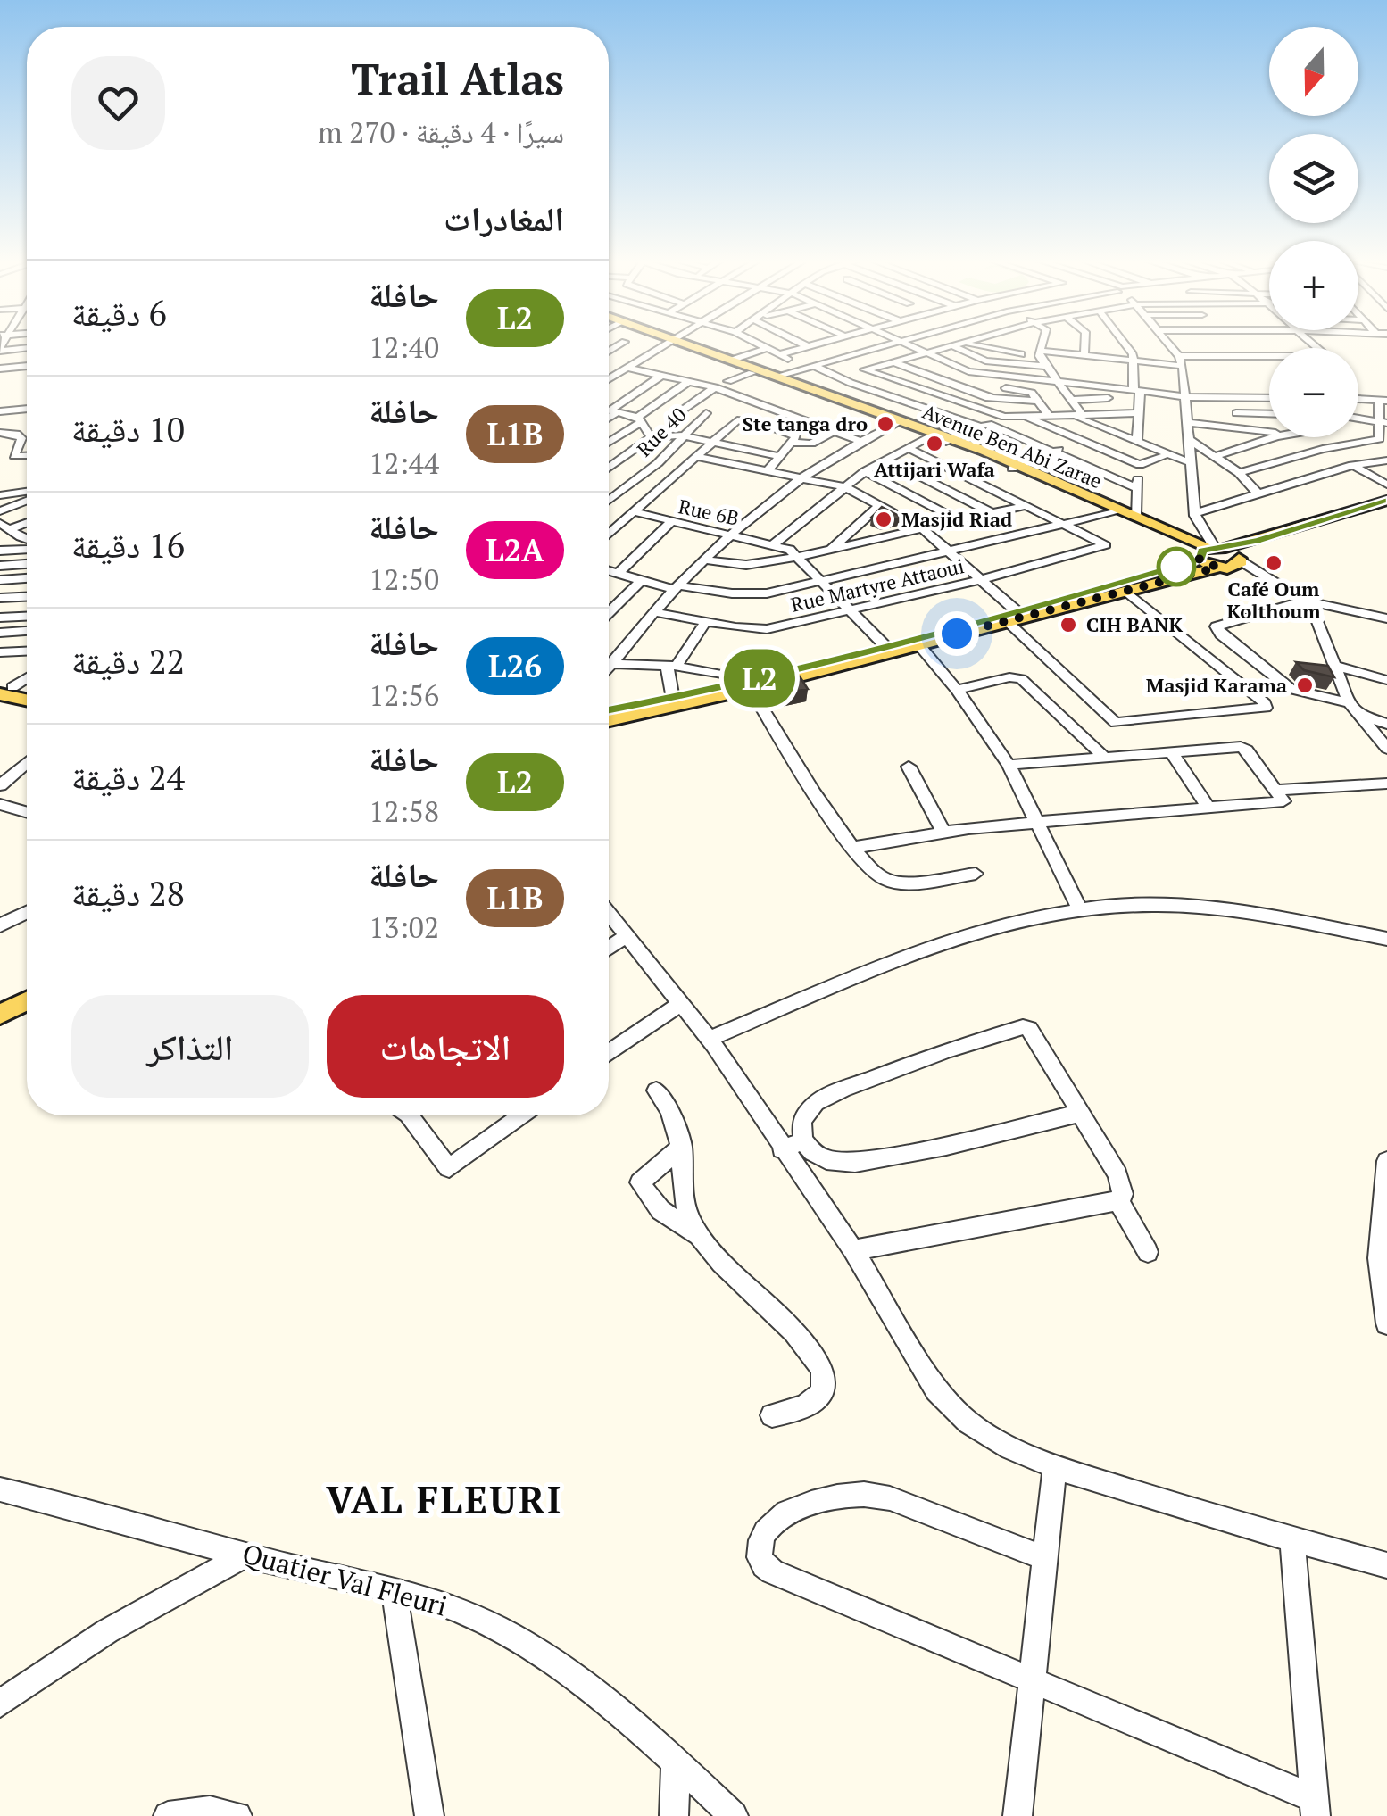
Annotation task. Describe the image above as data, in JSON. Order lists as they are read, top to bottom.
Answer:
{
  "streets": {
    "main road": ["Avenue Ben Abi Zarae"],
    "street": [
      "Rue 40",
      "Rue 6B",
      "Rue Martyre Attaoui",
      "Quatier Val Fleuri"
    ]
  },
  "districts": ["VAL FLEURI"],
  "places": [
    "Ste tanga dro",
    "Attijari Wafa",
    "Masjid Riad",
    "Café Oum Kolthoum",
    "CIH BANK",
    "Masjid Karama"
  ],
  "lines": ["bus line L2"],
  "north": "bottom",
  "page": {
    "on_map": "L2",
    "map_buttons": ["+", "−"],
    "heading": [
      ["Trail Atlas", "سيرًا · 4 دقيقة · 270 m"],
      "المغادرات"
    ],
    "list": [
      {
        "mark": "L2",
        "name": "حافلة",
        "note": "12:40",
        "value": "6 دقيقة"
      },
      {
        "mark": "L1B",
        "name": "حافلة",
        "note": "12:44",
        "value": "10 دقيقة"
      },
      {
        "mark": "L2A",
        "name": "حافلة",
        "note": "12:50",
        "value": "16 دقيقة"
      },
      {
        "mark": "L26",
        "name": "حافلة",
        "note": "12:56",
        "value": "22 دقيقة"
      },
      {
        "mark": "L2",
        "name": "حافلة",
        "note": "12:58",
        "value": "24 دقيقة"
      },
      {
        "mark": "L1B",
        "name": "حافلة",
        "note": "13:02",
        "value": "28 دقيقة"
      }
    ],
    "buttons": ["الاتجاهات", "التذاكر"]
  }
}
